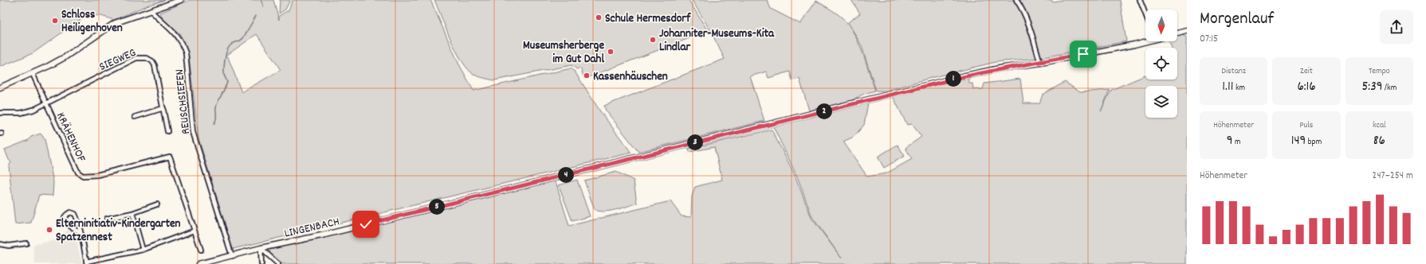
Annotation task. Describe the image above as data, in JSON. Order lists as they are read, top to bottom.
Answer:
{
  "streets": {
    "street": [
      "SIEGWEG",
      "REUSCHSIEFEN",
      "KRÄHENHOF",
      "LINGENBACH"
    ]
  },
  "crossings": [
    ["SIEGWEG", "KRÄHENHOF"],
    ["REUSCHSIEFEN", "LINGENBACH"]
  ],
  "places": [
    "Schule Hermesdorf",
    "Schloss Heiligenhoven",
    "Johanniter-Museums-Kita Lindlar",
    "Museumsherberge im Gut Dahl",
    "Kassenhäuschen",
    "Elterninitiativ-Kindergarten Spatzennest"
  ],
  "north": "bottom",
  "page": {
    "heading": ["Morgenlauf", "07:15"],
    "stats": [
      ["Distanz", "1.11 km"],
      ["Zeit", "6:16"],
      ["Tempo", "5:39 /km"],
      ["Höhenmeter", "9 m"],
      ["Puls", "149 bpm"],
      ["kcal", "86"]
    ],
    "pins": [
      "1",
      "2",
      "3",
      "4",
      "5"
    ],
    "chart": ["Höhenmeter", "247–254 m"]
  }
}
